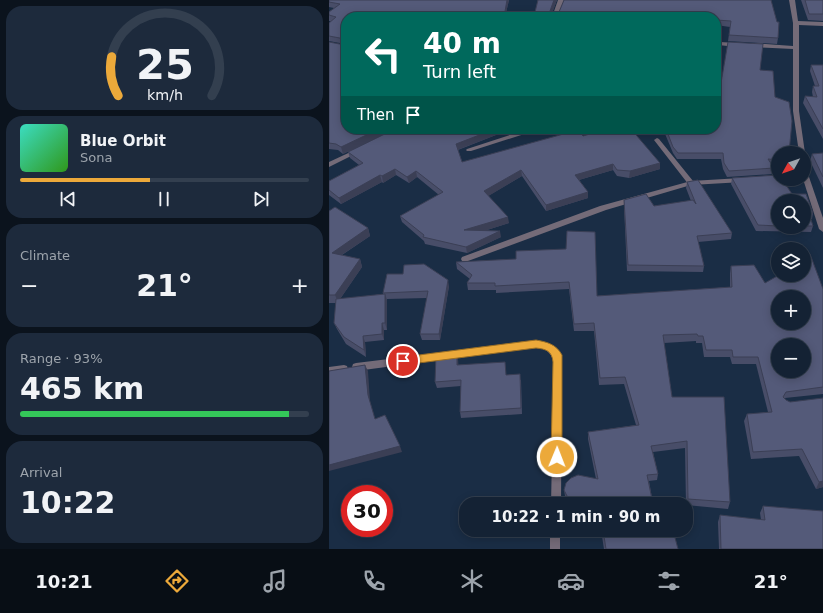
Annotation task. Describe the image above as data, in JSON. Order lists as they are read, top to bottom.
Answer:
{
  "north": "bottom left",
  "page": {
    "turn": ["40 m", "Turn left"],
    "then": "Then",
    "song": ["Blue Orbit", "Sona"],
    "map_buttons": ["+", "−"],
    "tile": [
      "Climate",
      ["Range · 93%", "465 km"],
      ["Arrival", "10:22"]
    ],
    "heat": ["−", "21°", "+"],
    "limit": "30",
    "trip": "10:22 · 1 min · 90 m",
    "tabs": ["10:21", "21°"],
    "gauge": ["25", "km/h"]
  }
}
